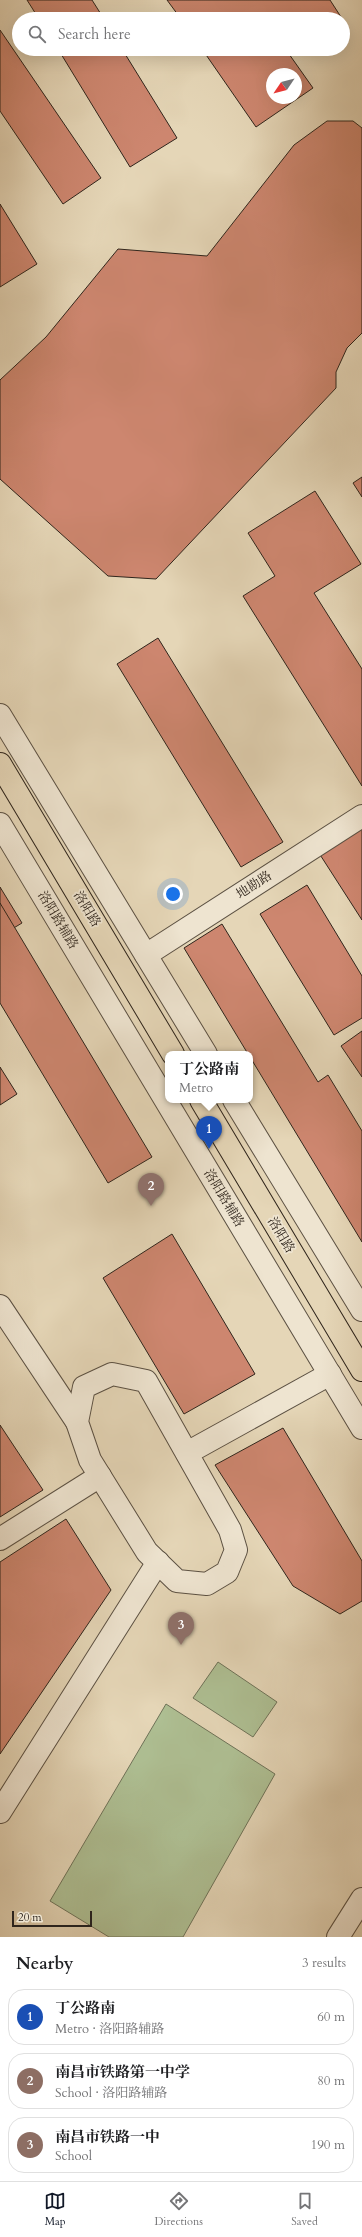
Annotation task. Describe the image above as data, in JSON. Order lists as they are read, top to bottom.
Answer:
{
  "streets": {
    "main road": ["洛阳路"],
    "street": ["地勘路", "洛阳路辅路"]
  },
  "scale_bar": "20 m",
  "north": "bottom left",
  "page": {
    "search": "Search here",
    "popup": ["丁公路南", "Metro"],
    "pins": ["1", "2", "3"],
    "scale": "20 m",
    "heading": ["Nearby", "3 results"],
    "list": [
      {
        "mark": "1",
        "name": "丁公路南",
        "note": "Metro · 洛阳路辅路",
        "value": "60 m"
      },
      {
        "mark": "2",
        "name": "南昌市铁路第一中学",
        "note": "School · 洛阳路辅路",
        "value": "80 m"
      },
      {
        "mark": "3",
        "name": "南昌市铁路一中",
        "note": "School",
        "value": "190 m"
      }
    ],
    "nav": ["Map", "Directions", "Saved"]
  }
}
